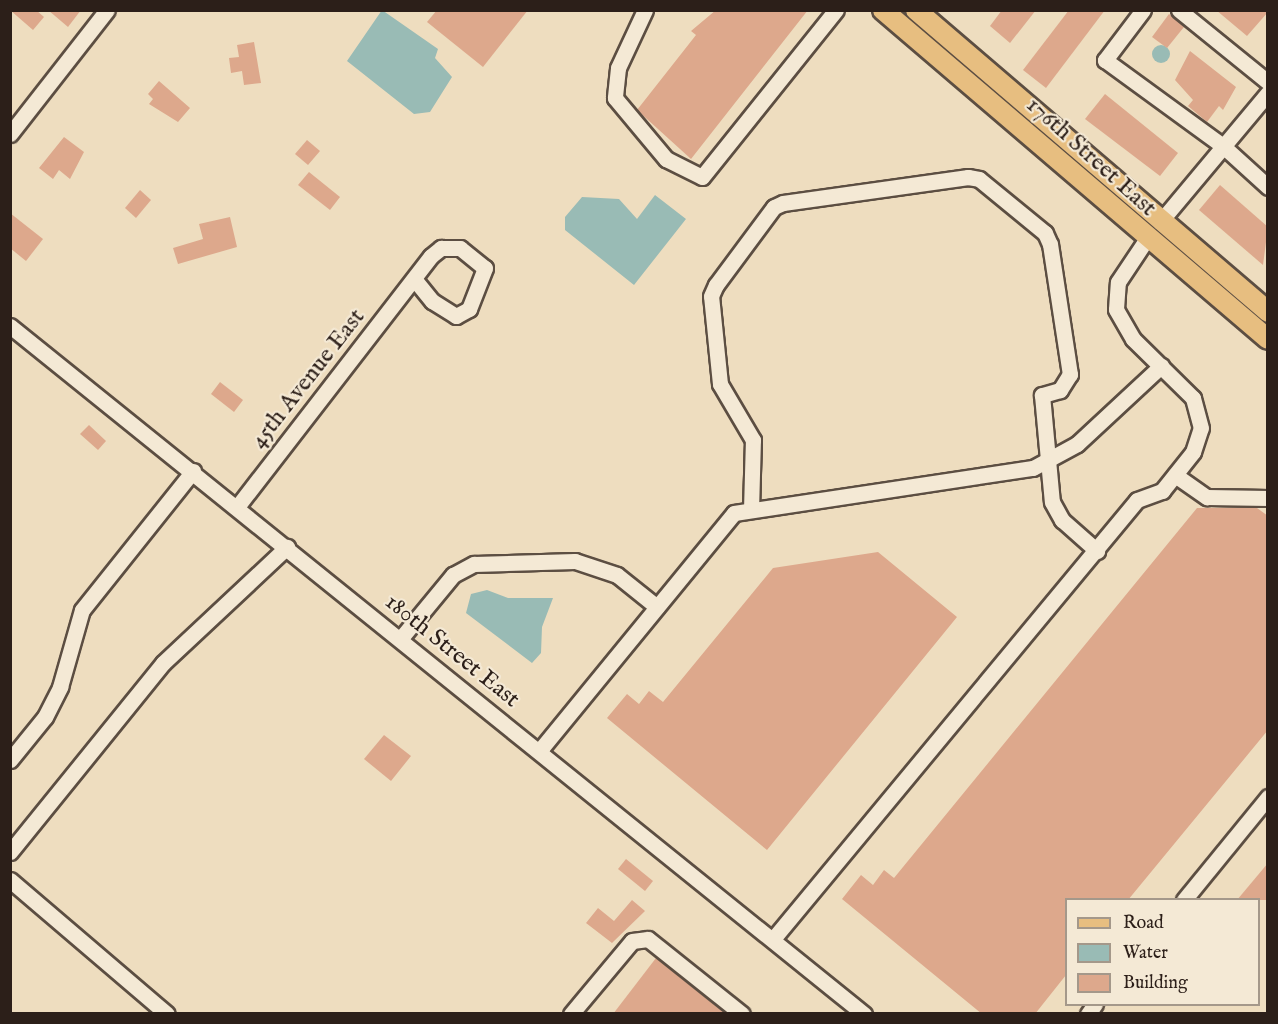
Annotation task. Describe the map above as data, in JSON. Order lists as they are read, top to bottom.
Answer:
{
  "streets": {
    "main road": ["176th Street East"],
    "street": ["45th Avenue East", "180th Street East"]
  },
  "crossings": [
    ["45th Avenue East", "180th Street East"]
  ],
  "legend": ["Road", "Water", "Building"]
}
